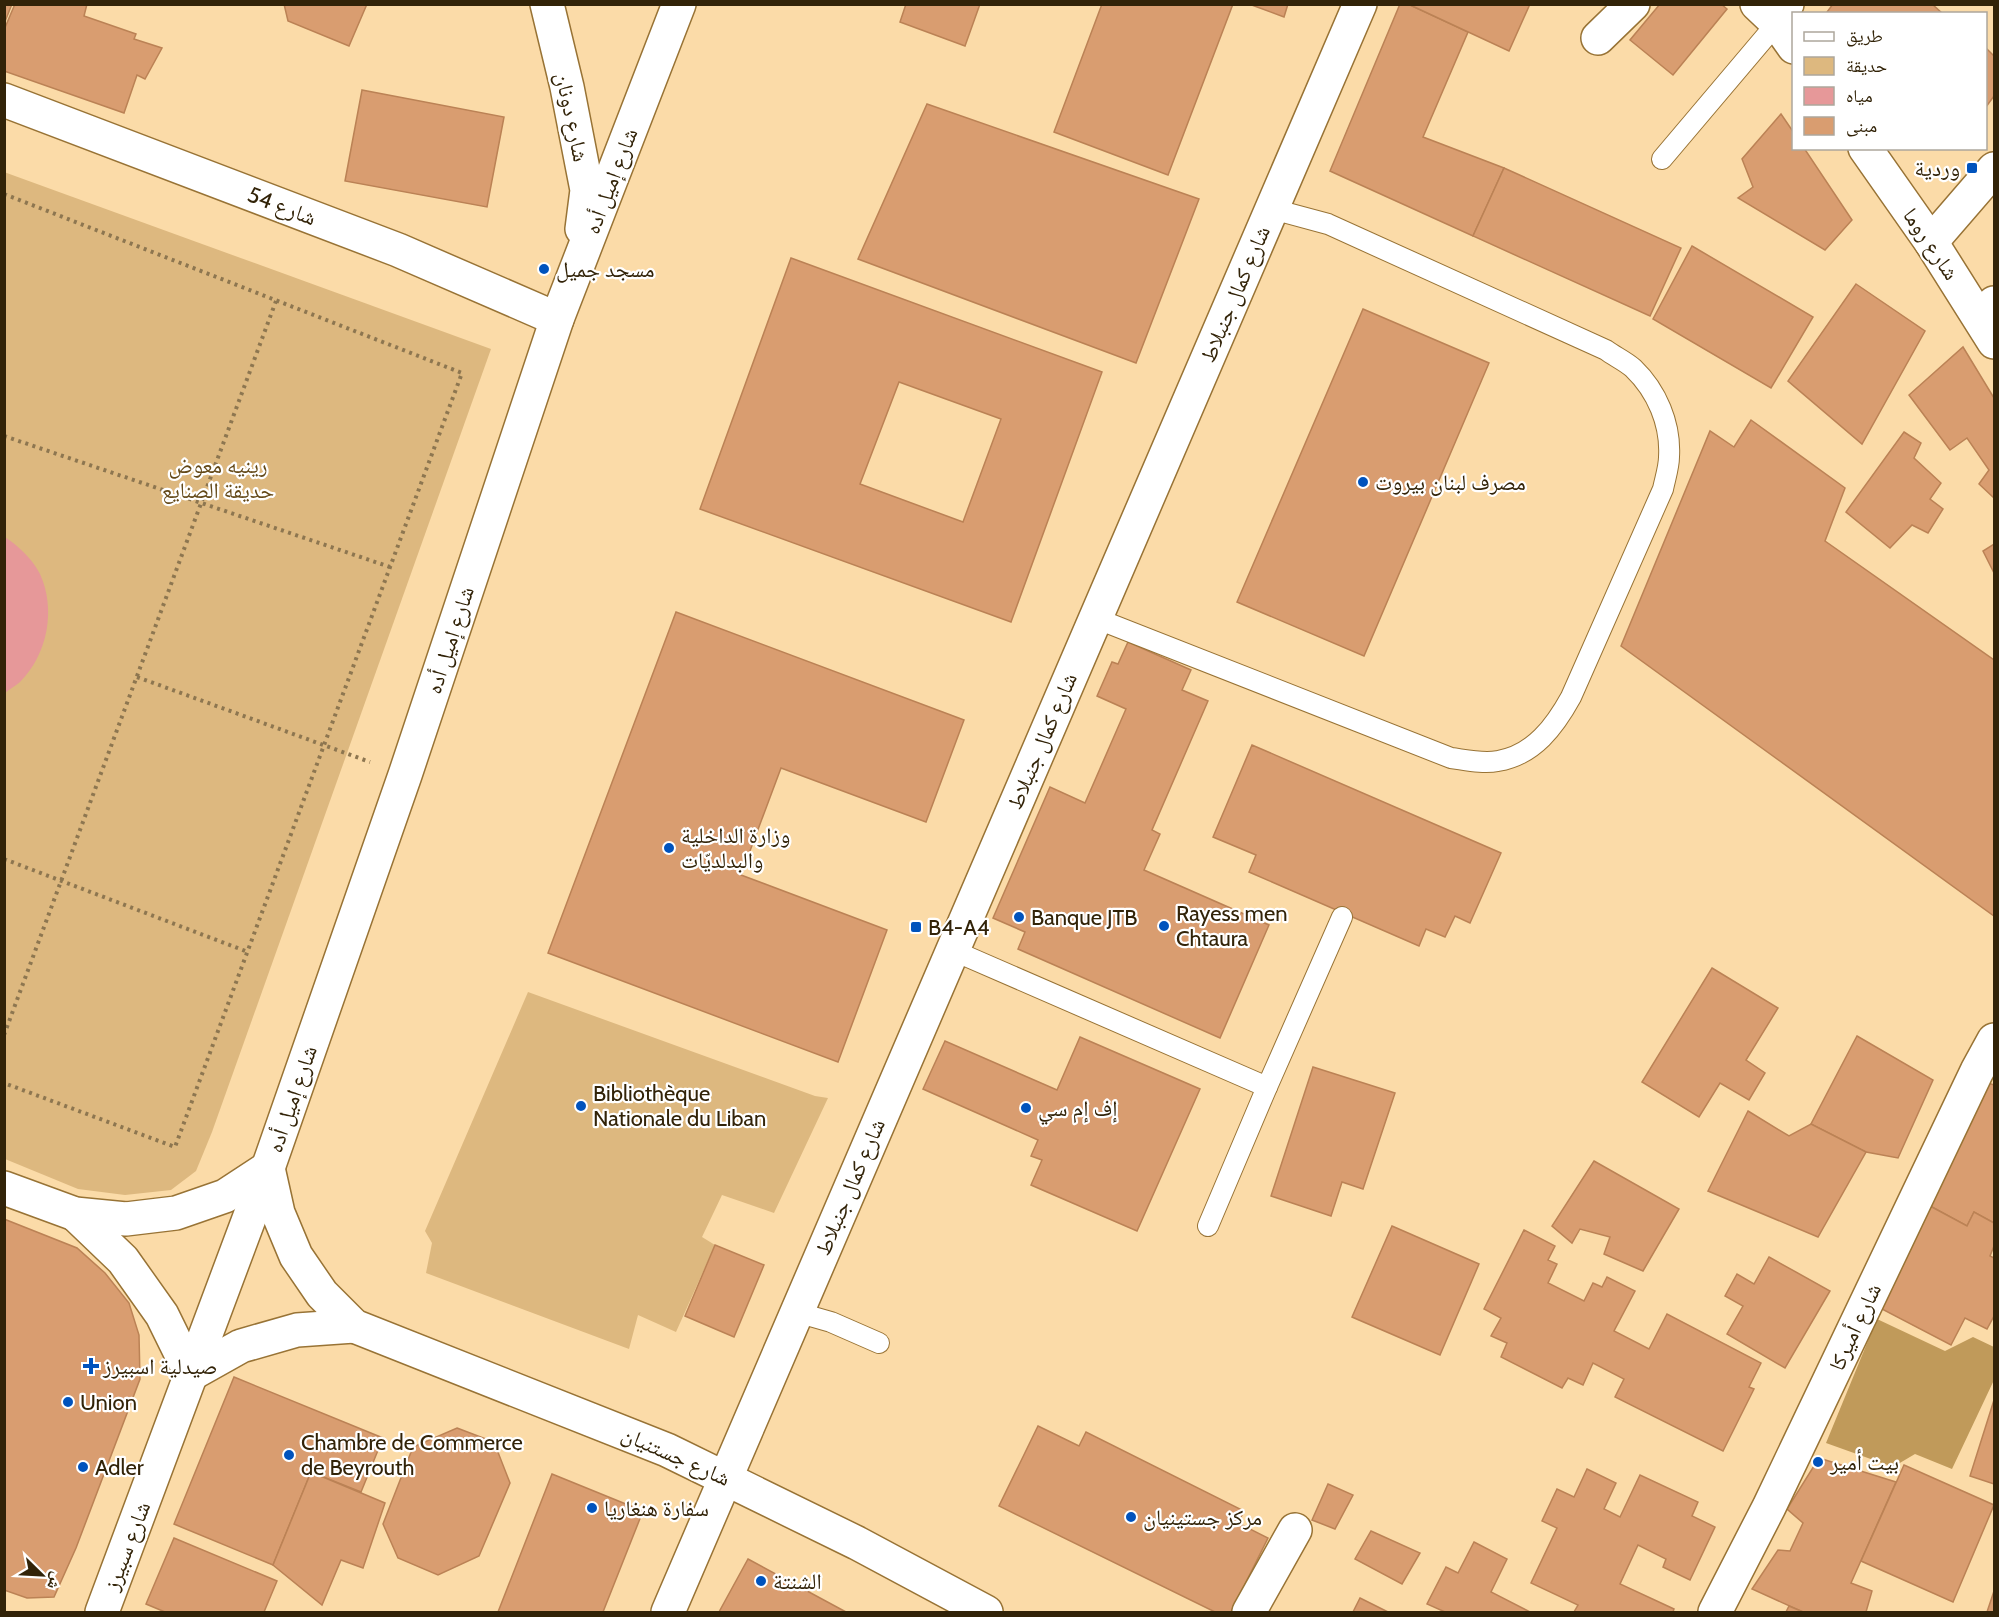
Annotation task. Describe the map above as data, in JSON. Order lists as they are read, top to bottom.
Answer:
{
  "streets": {
    "street": [
      "شارع دونان",
      "شارع إميل أده",
      "شارع 54",
      "شارع روما",
      "شارع كمال جنبلاط",
      "شارع أميركا",
      "شارع جستنيان",
      "شارع سبيرز"
    ]
  },
  "crossings": [
    ["شارع دونان", "شارع إميل أده"],
    ["شارع إميل أده", "شارع 54"],
    ["شارع إميل أده", "شارع جستنيان"],
    ["شارع إميل أده", "شارع سبيرز"],
    ["شارع كمال جنبلاط", "شارع جستنيان"],
    ["شارع جستنيان", "شارع سبيرز"]
  ],
  "parks": ["رينيه معوض حديقة الصنايع"],
  "places": {
    "transit": ["وردية", "B4-A4"],
    "other": [
      "مسجد جميل",
      "مصرف لبنان بيروت",
      "وزارة الداخلية والبدلديّات",
      "Banque JTB",
      "Rayess men Chtaura",
      "Bibliothèque Nationale du Liban",
      "إف إم سي",
      "Union",
      "Chambre de Commerce de Beyrouth",
      "بيت أمير",
      "Adler",
      "سفارة هنغاريا",
      "مركز جستينيان",
      "الشنتة"
    ],
    "health": ["صيدلية اسبيرز"]
  },
  "legend": [
    "طريق",
    "حديقة",
    "مياه",
    "مبنى"
  ],
  "north": "bottom right"
}
